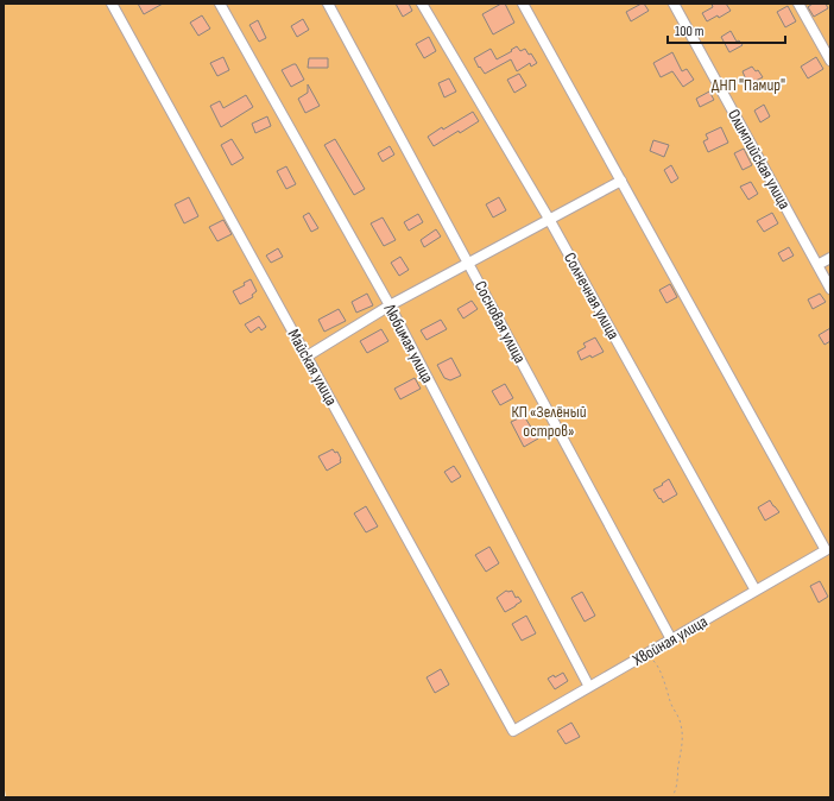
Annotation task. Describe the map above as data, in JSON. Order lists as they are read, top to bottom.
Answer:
{
  "streets": {
    "street": [
      "Олимпийская улица",
      "Солнечная улица",
      "Сосновая улица",
      "Любимая улица",
      "Майская улица",
      "Хвойная улица"
    ]
  },
  "crossings": [
    ["Солнечная улица", "Хвойная улица"],
    ["Сосновая улица", "Хвойная улица"],
    ["Любимая улица", "Хвойная улица"],
    ["Майская улица", "Хвойная улица"]
  ],
  "parks": ["ДНП \"Памир\"", "КП «Зелёный остров»"],
  "scale_bar": "100 m"
}
